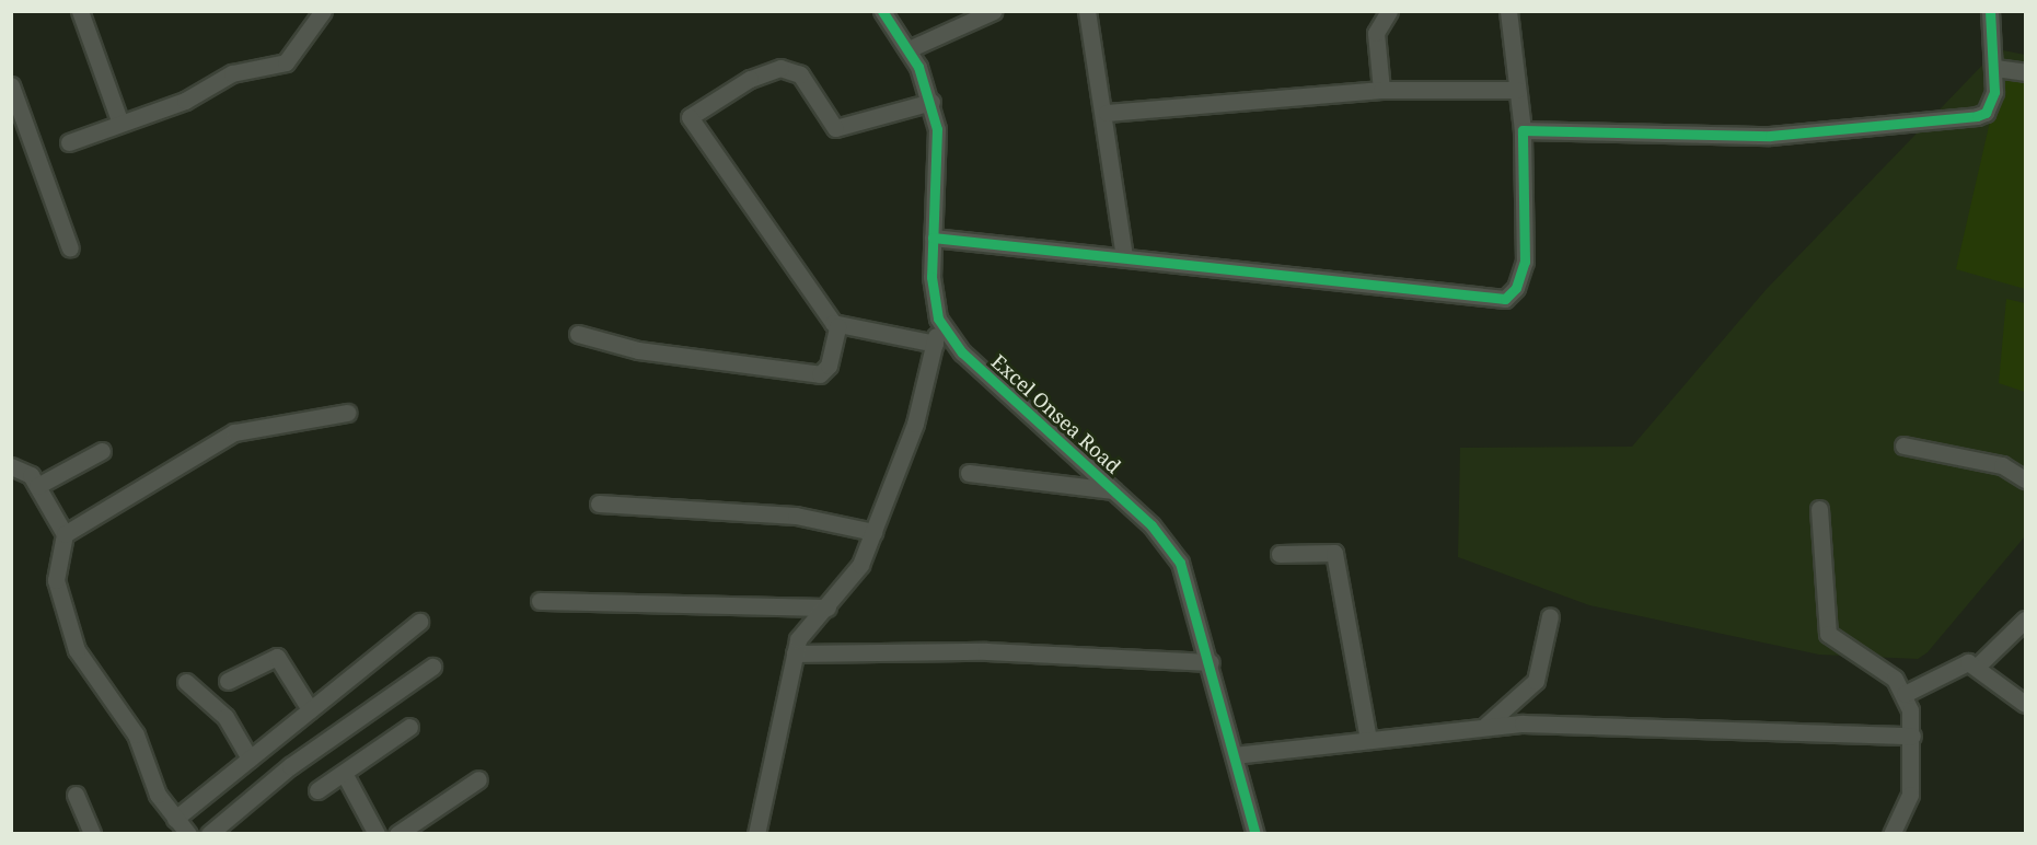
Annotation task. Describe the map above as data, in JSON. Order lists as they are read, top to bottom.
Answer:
{
  "streets": {
    "street": ["Excel Onsea Road"]
  }
}
